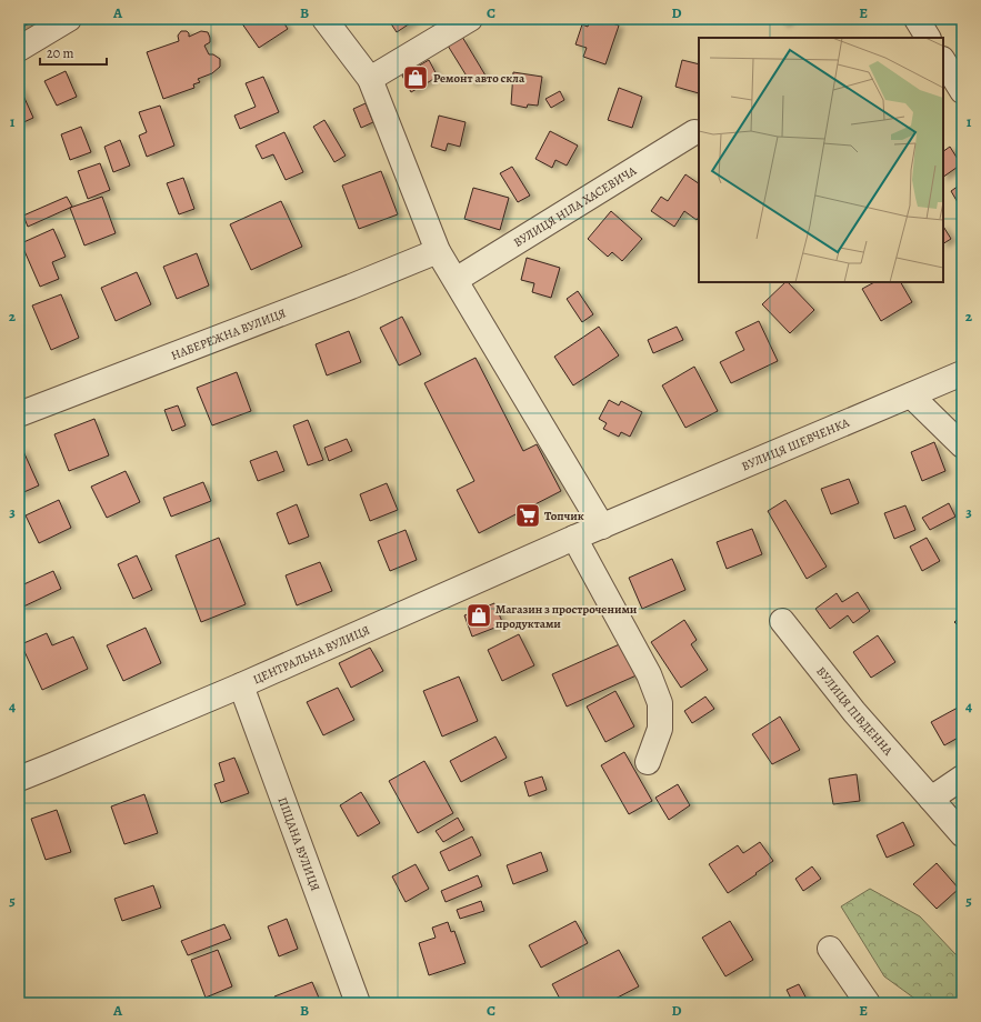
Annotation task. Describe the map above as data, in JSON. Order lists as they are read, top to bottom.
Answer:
{
  "streets": {
    "street": [
      "ВУЛИЦЯ НІЛА ХАСЕВИЧА",
      "НАБЕРЕЖНА ВУЛИЦЯ",
      "ВУЛИЦЯ ШЕВЧЕНКА",
      "ЦЕНТРАЛЬНА ВУЛИЦЯ",
      "ВУЛИЦЯ ПІВДЕННА",
      "ПІЩАНА ВУЛИЦЯ"
    ]
  },
  "crossings": [
    ["ВУЛИЦЯ ШЕВЧЕНКА", "ЦЕНТРАЛЬНА ВУЛИЦЯ"],
    ["ЦЕНТРАЛЬНА ВУЛИЦЯ", "ПІЩАНА ВУЛИЦЯ"]
  ],
  "places": {
    "shop": ["Ремонт авто скла", "Магазин з простроченими продуктами"],
    "supermarket": ["Топчик"]
  },
  "scale_bar": "20 m",
  "grid": {
    "columns": [
      "A",
      "B",
      "C",
      "D",
      "E"
    ],
    "rows": [
      "1",
      "2",
      "3",
      "4",
      "5"
    ]
  }
}
